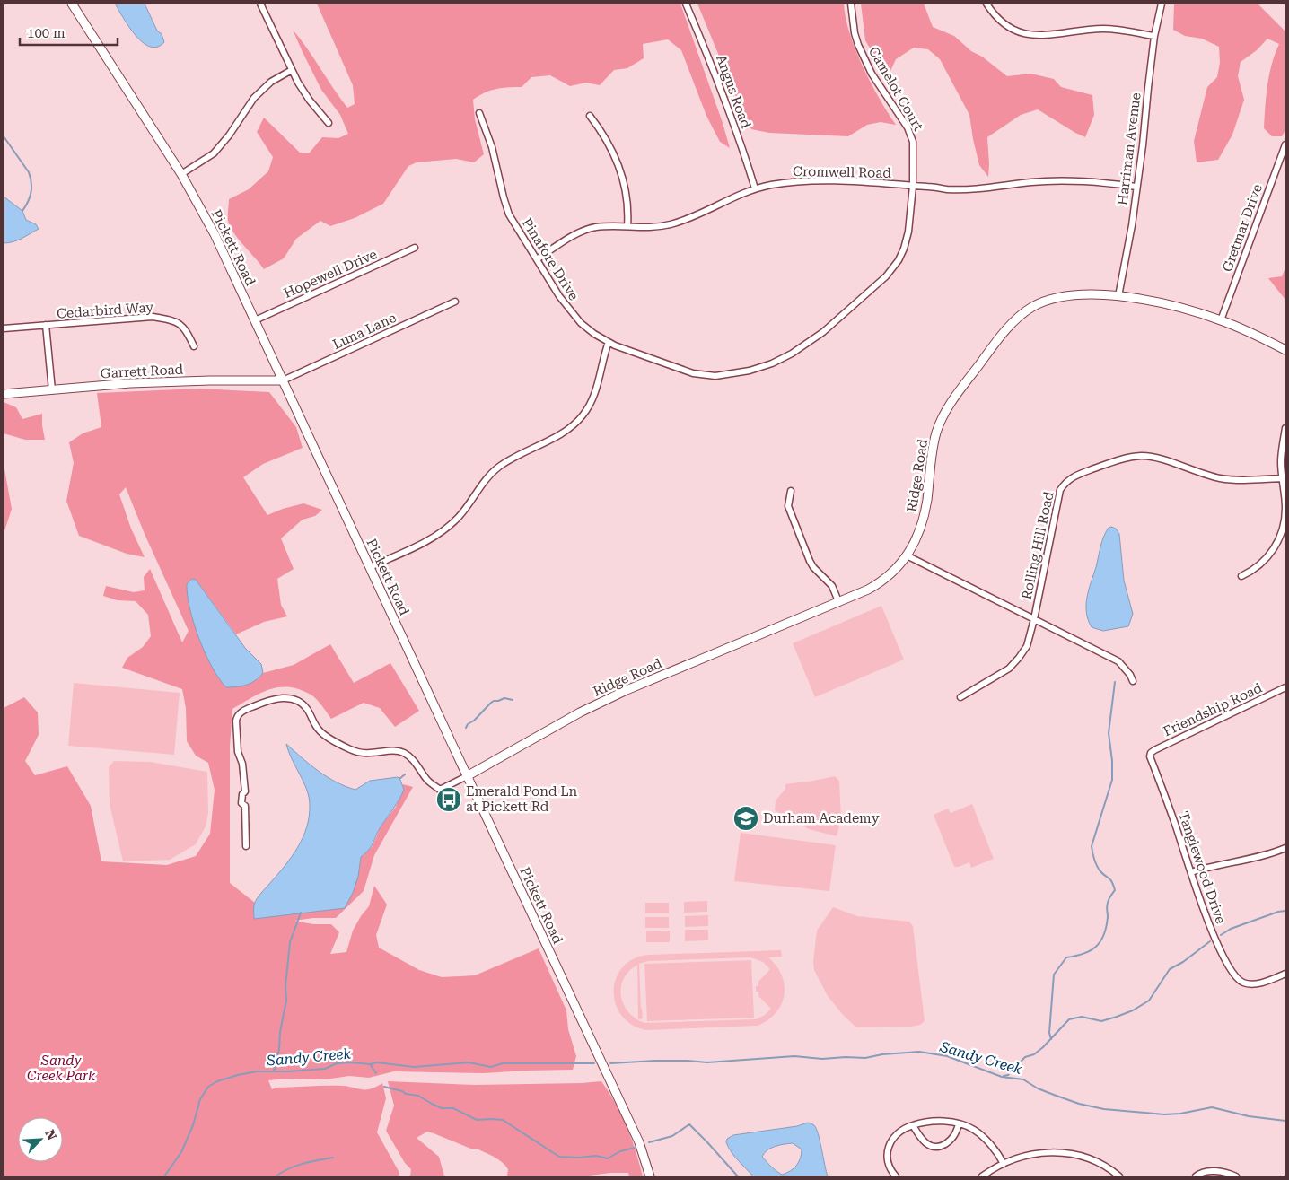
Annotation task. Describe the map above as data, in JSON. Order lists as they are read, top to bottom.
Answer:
{
  "streets": {
    "street": [
      "Camelot Court",
      "Angus Road",
      "Harriman Avenue",
      "Cromwell Road",
      "Gretmar Drive",
      "Pickett Road",
      "Pinafore Drive",
      "Hopewell Drive",
      "Cedarbird Way",
      "Luna Lane",
      "Garrett Road",
      "Ridge Road",
      "Rolling Hill Road",
      "Friendship Road",
      "Tanglewood Drive"
    ]
  },
  "crossings": [
    ["Camelot Court", "Cromwell Road"],
    ["Camelot Court", "Pinafore Drive"],
    ["Angus Road", "Cromwell Road"],
    ["Harriman Avenue", "Cromwell Road"],
    ["Harriman Avenue", "Ridge Road"],
    ["Cromwell Road", "Pinafore Drive"],
    ["Gretmar Drive", "Ridge Road"],
    ["Pickett Road", "Hopewell Drive"],
    ["Pickett Road", "Luna Lane"],
    ["Pickett Road", "Garrett Road"],
    ["Pickett Road", "Ridge Road"],
    ["Luna Lane", "Garrett Road"],
    ["Friendship Road", "Tanglewood Drive"]
  ],
  "water": ["Sandy Creek"],
  "parks": ["Sandy Creek Park"],
  "places": {
    "bus stop": ["Emerald Pond Ln at Pickett Rd"],
    "school or university": ["Durham Academy"]
  },
  "scale_bar": "100 m",
  "north": "top right"
}
